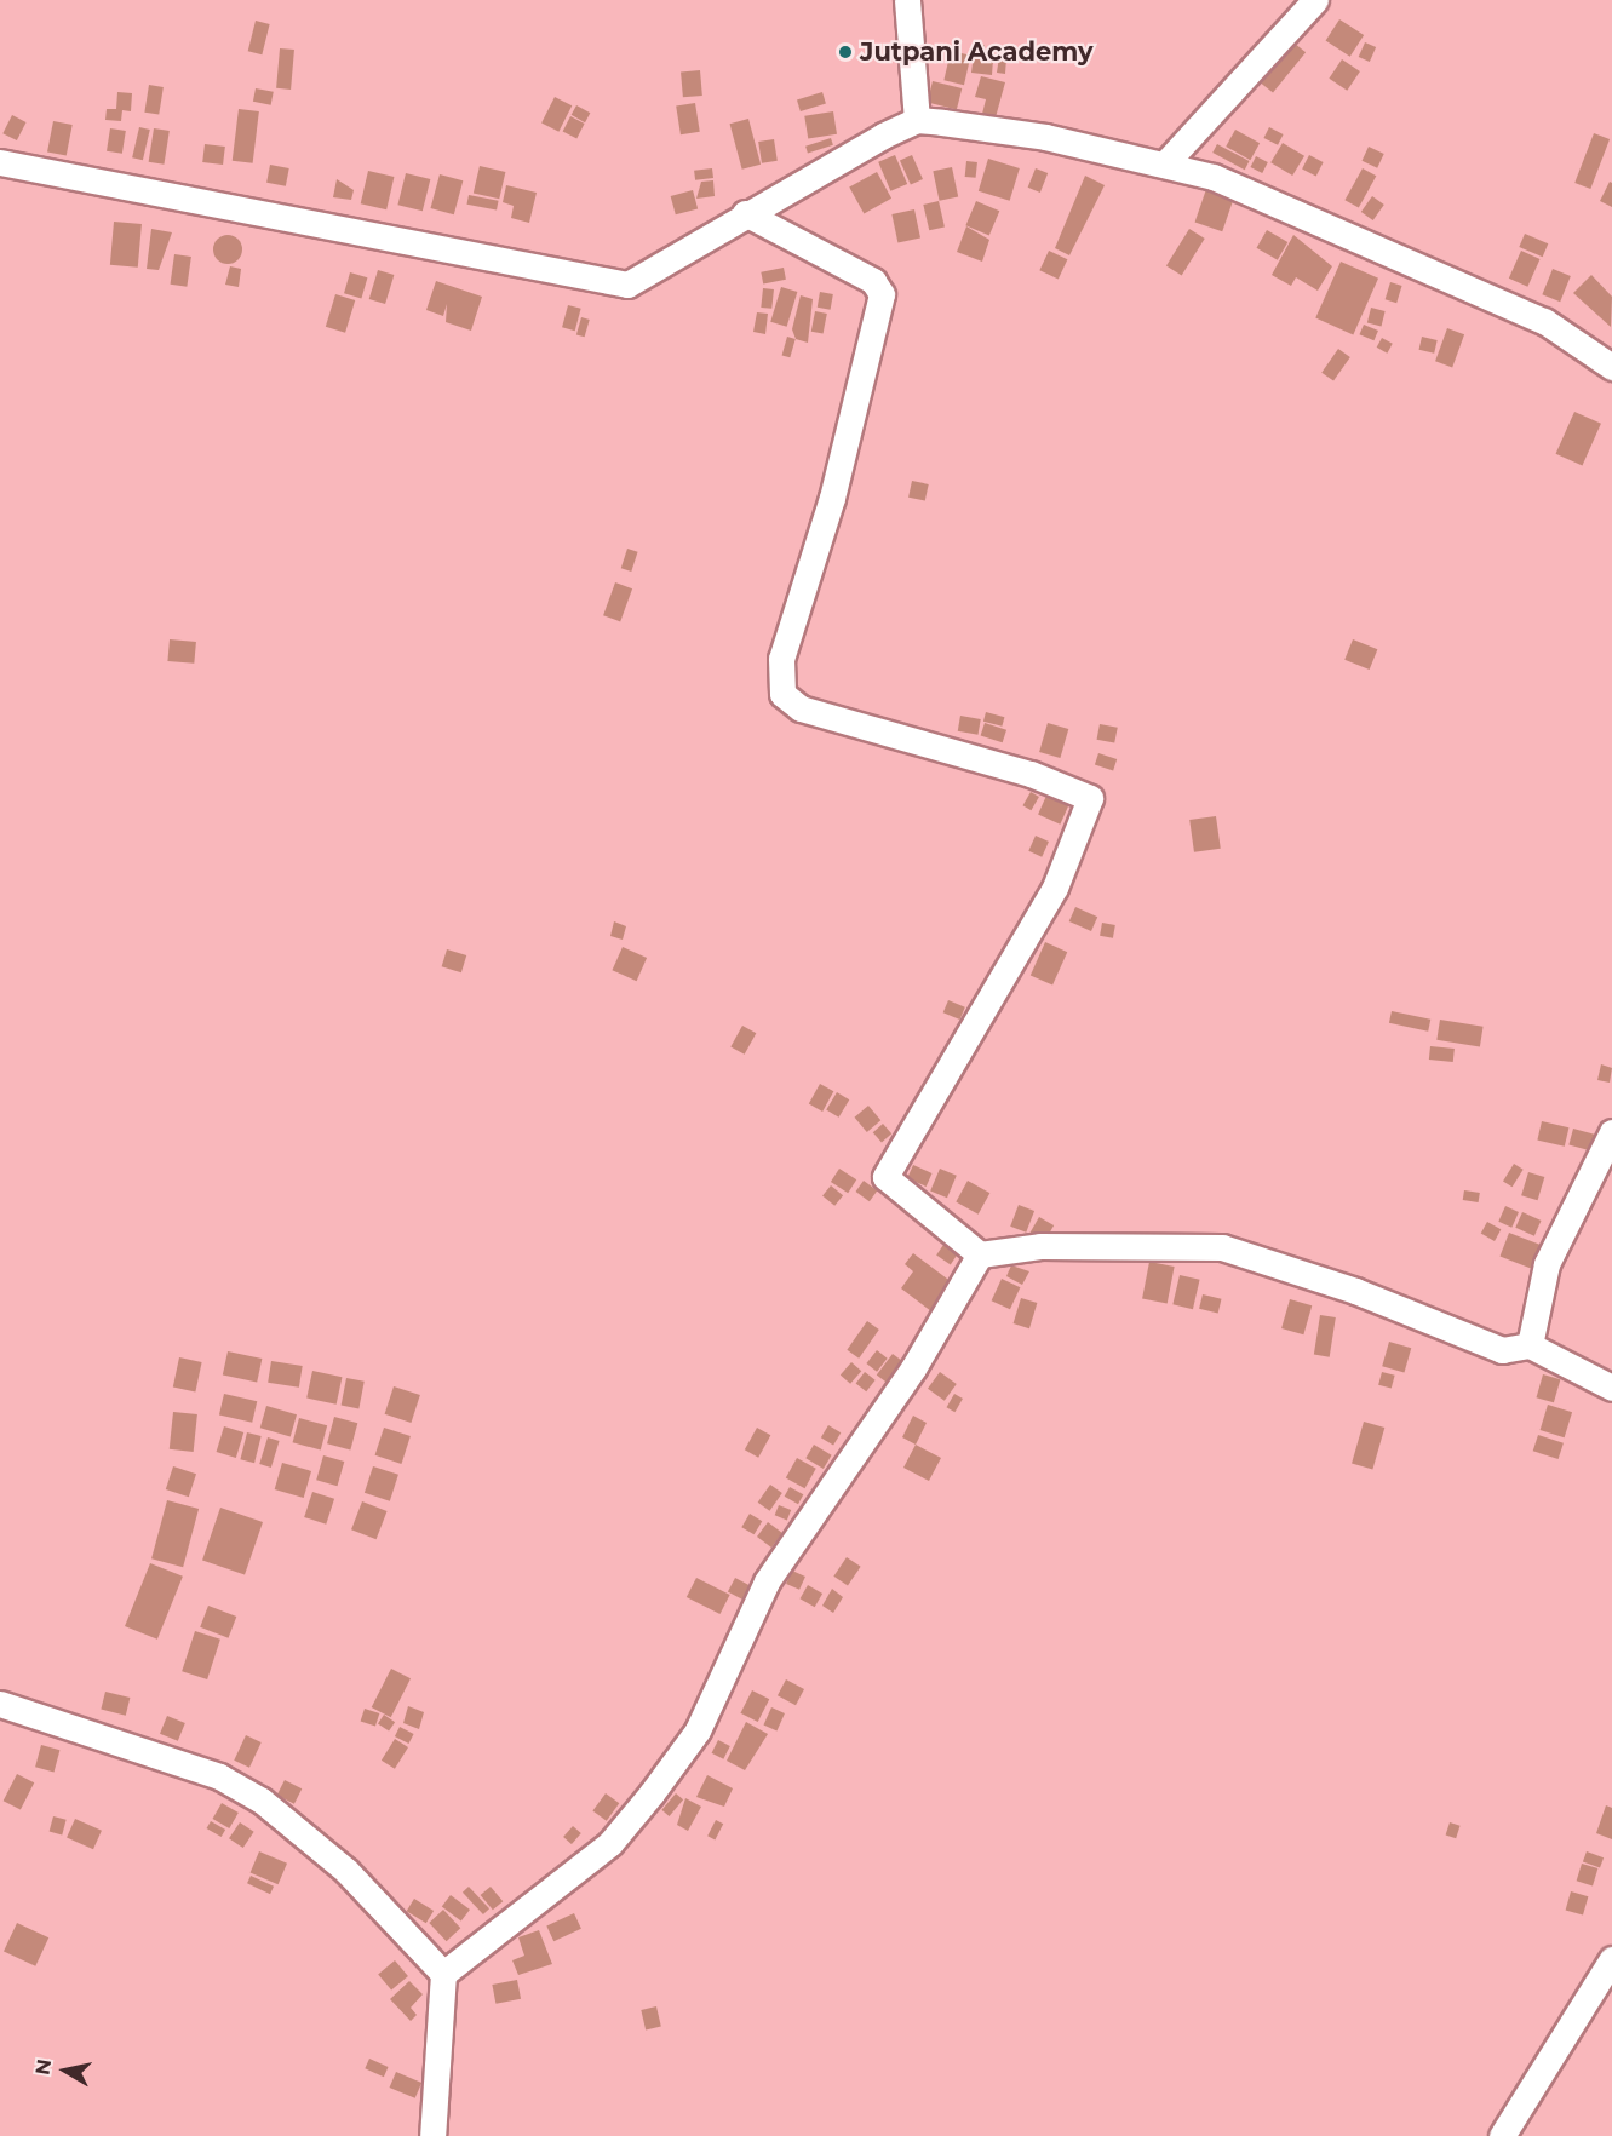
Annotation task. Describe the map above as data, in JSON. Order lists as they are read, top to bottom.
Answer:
{
  "places": ["Jutpani Academy"],
  "north": "left"
}
